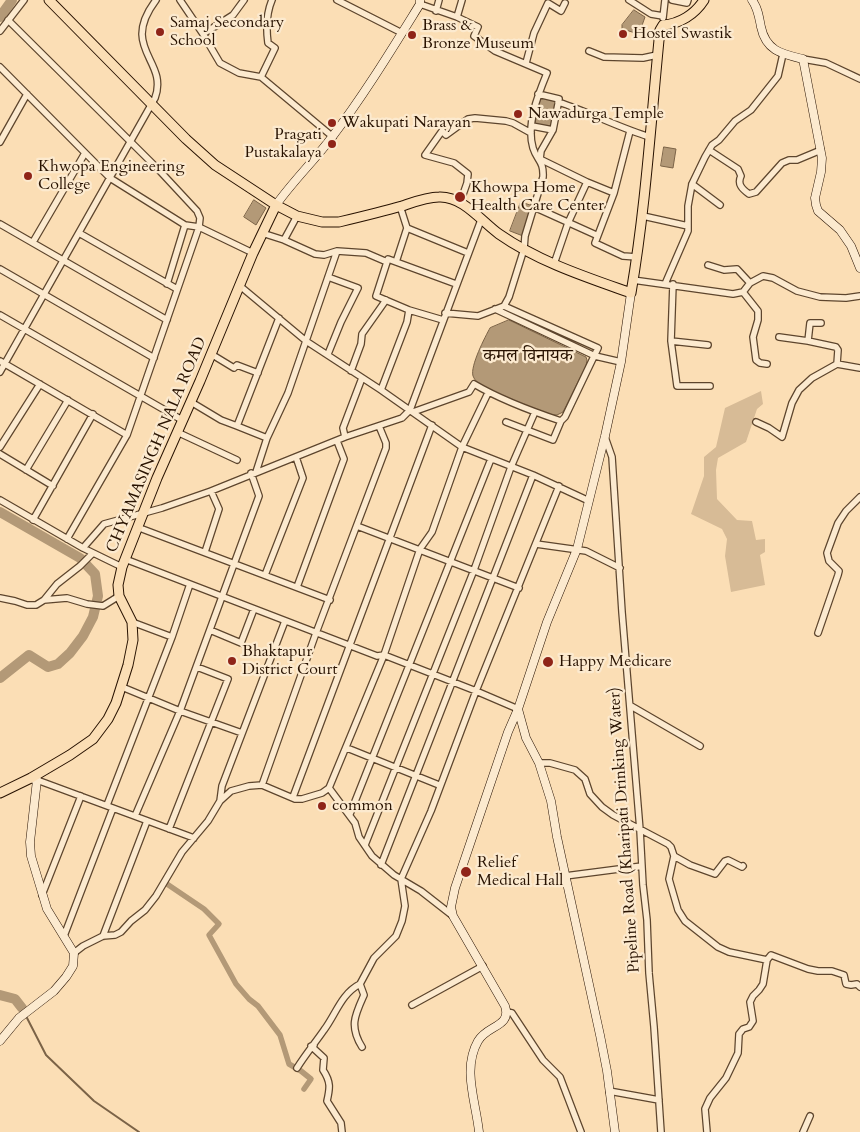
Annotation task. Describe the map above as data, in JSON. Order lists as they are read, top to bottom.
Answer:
{
  "streets": {
    "main road": ["CHYAMASINGH NALA ROAD"],
    "street": ["Pipeline Road (Kharipati Drinking Water)"]
  },
  "districts": ["कमल विनायक"],
  "places": [
    "Samaj Secondary School",
    "Hostel Swastik",
    "Brass & Bronze Museum",
    "Nawadurga Temple",
    "Wakupati Narayan",
    "Pragati Pustakalaya",
    "Khwopa Engineering College",
    "Khowpa Home Health Care Center",
    "Bhaktapur District Court",
    "Happy Medicare",
    "common",
    "Relief Medical Hall"
  ]
}
